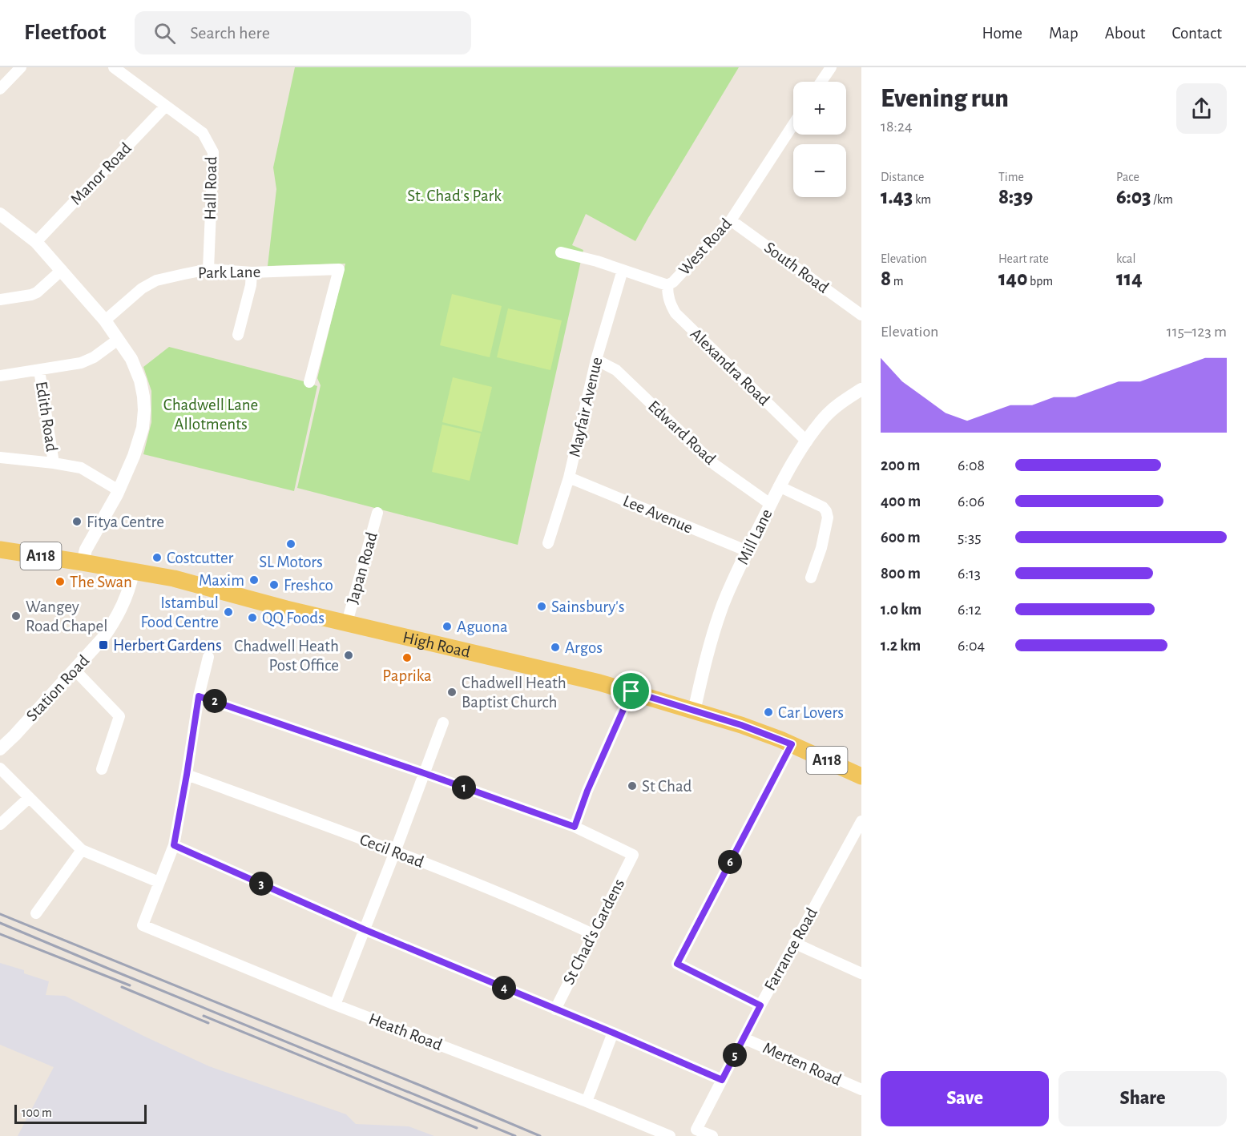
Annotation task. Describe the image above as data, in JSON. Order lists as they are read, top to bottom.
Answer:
{
  "streets": {
    "main road": ["A118", "High Road"],
    "street": [
      "Manor Road",
      "Hall Road",
      "West Road",
      "South Road",
      "Park Lane",
      "Alexandra Road",
      "Mayfair Avenue",
      "Edith Road",
      "Edward Road",
      "Lee Avenue",
      "Mill Lane",
      "Japan Road",
      "Station Road",
      "Cecil Road",
      "St Chad's Gardens",
      "Farrance Road",
      "Heath Road",
      "Merten Road"
    ]
  },
  "crossings": [
    ["Manor Road", "Hall Road"],
    ["Hall Road", "Park Lane"],
    ["West Road", "South Road"],
    ["West Road", "Alexandra Road"],
    ["West Road", "Mayfair Avenue"],
    ["Alexandra Road", "Mill Lane"],
    ["Mayfair Avenue", "Edward Road"],
    ["Mayfair Avenue", "Lee Avenue"],
    ["Edward Road", "Mill Lane"],
    ["Lee Avenue", "Mill Lane"],
    ["Mill Lane", "High Road"],
    ["Japan Road", "High Road"],
    ["High Road", "Station Road"],
    ["Cecil Road", "St Chad's Gardens"],
    ["Farrance Road", "Merten Road"]
  ],
  "parks": ["St. Chad's Park", "Chadwell Lane Allotments"],
  "places": {
    "other": [
      "Fitya Centre",
      "SL Motors",
      "Costcutter",
      "Maxim",
      "The Swan",
      "Freshco",
      "Sainsbury's",
      "Istambul Food Centre",
      "Wangey Road Chapel",
      "QQ Foods",
      "Aguona",
      "Argos",
      "Chadwell Heath Post Office",
      "Paprika",
      "Chadwell Heath Baptist Church",
      "Car Lovers",
      "St Chad"
    ],
    "transit": ["Herbert Gardens"]
  },
  "scale_bar": "100 m",
  "page": {
    "header": "Fleetfoot",
    "search": "Search here",
    "nav": [
      "Home",
      "Map",
      "About",
      "Contact"
    ],
    "heading": ["Evening run", "18:24"],
    "map_buttons": ["+", "−"],
    "stats": [
      ["Distance", "1.43 km"],
      ["Time", "8:39"],
      ["Pace", "6:03 /km"],
      ["Elevation", "8 m"],
      ["Heart rate", "140 bpm"],
      ["kcal", "114"]
    ],
    "chart": ["Elevation", "115–123 m"],
    "list": [
      {
        "name": "200 m",
        "note": "6:08"
      },
      {
        "name": "400 m",
        "note": "6:06"
      },
      {
        "name": "600 m",
        "note": "5:35"
      },
      {
        "name": "800 m",
        "note": "6:13"
      },
      {
        "name": "1.0 km",
        "note": "6:12"
      },
      {
        "name": "1.2 km",
        "note": "6:04"
      }
    ],
    "pins": [
      "2",
      "1",
      "6",
      "3",
      "4",
      "5"
    ],
    "buttons": ["Save", "Share"],
    "scale": "100 m"
  }
}
